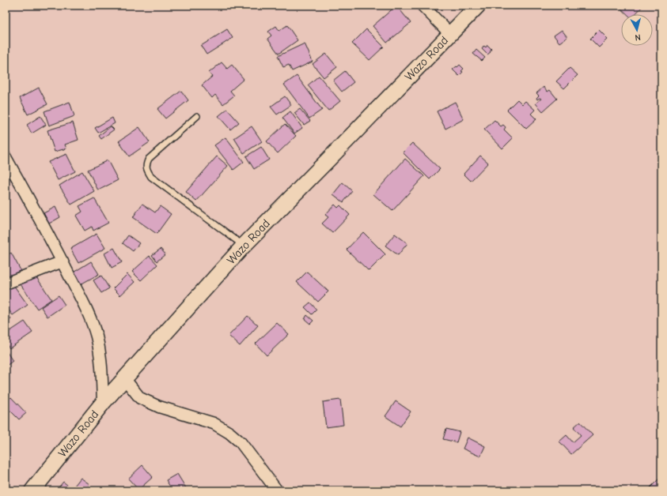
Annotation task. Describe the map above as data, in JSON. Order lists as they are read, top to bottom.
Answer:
{
  "streets": {
    "main road": ["Wazo Road"]
  },
  "north": "bottom"
}
